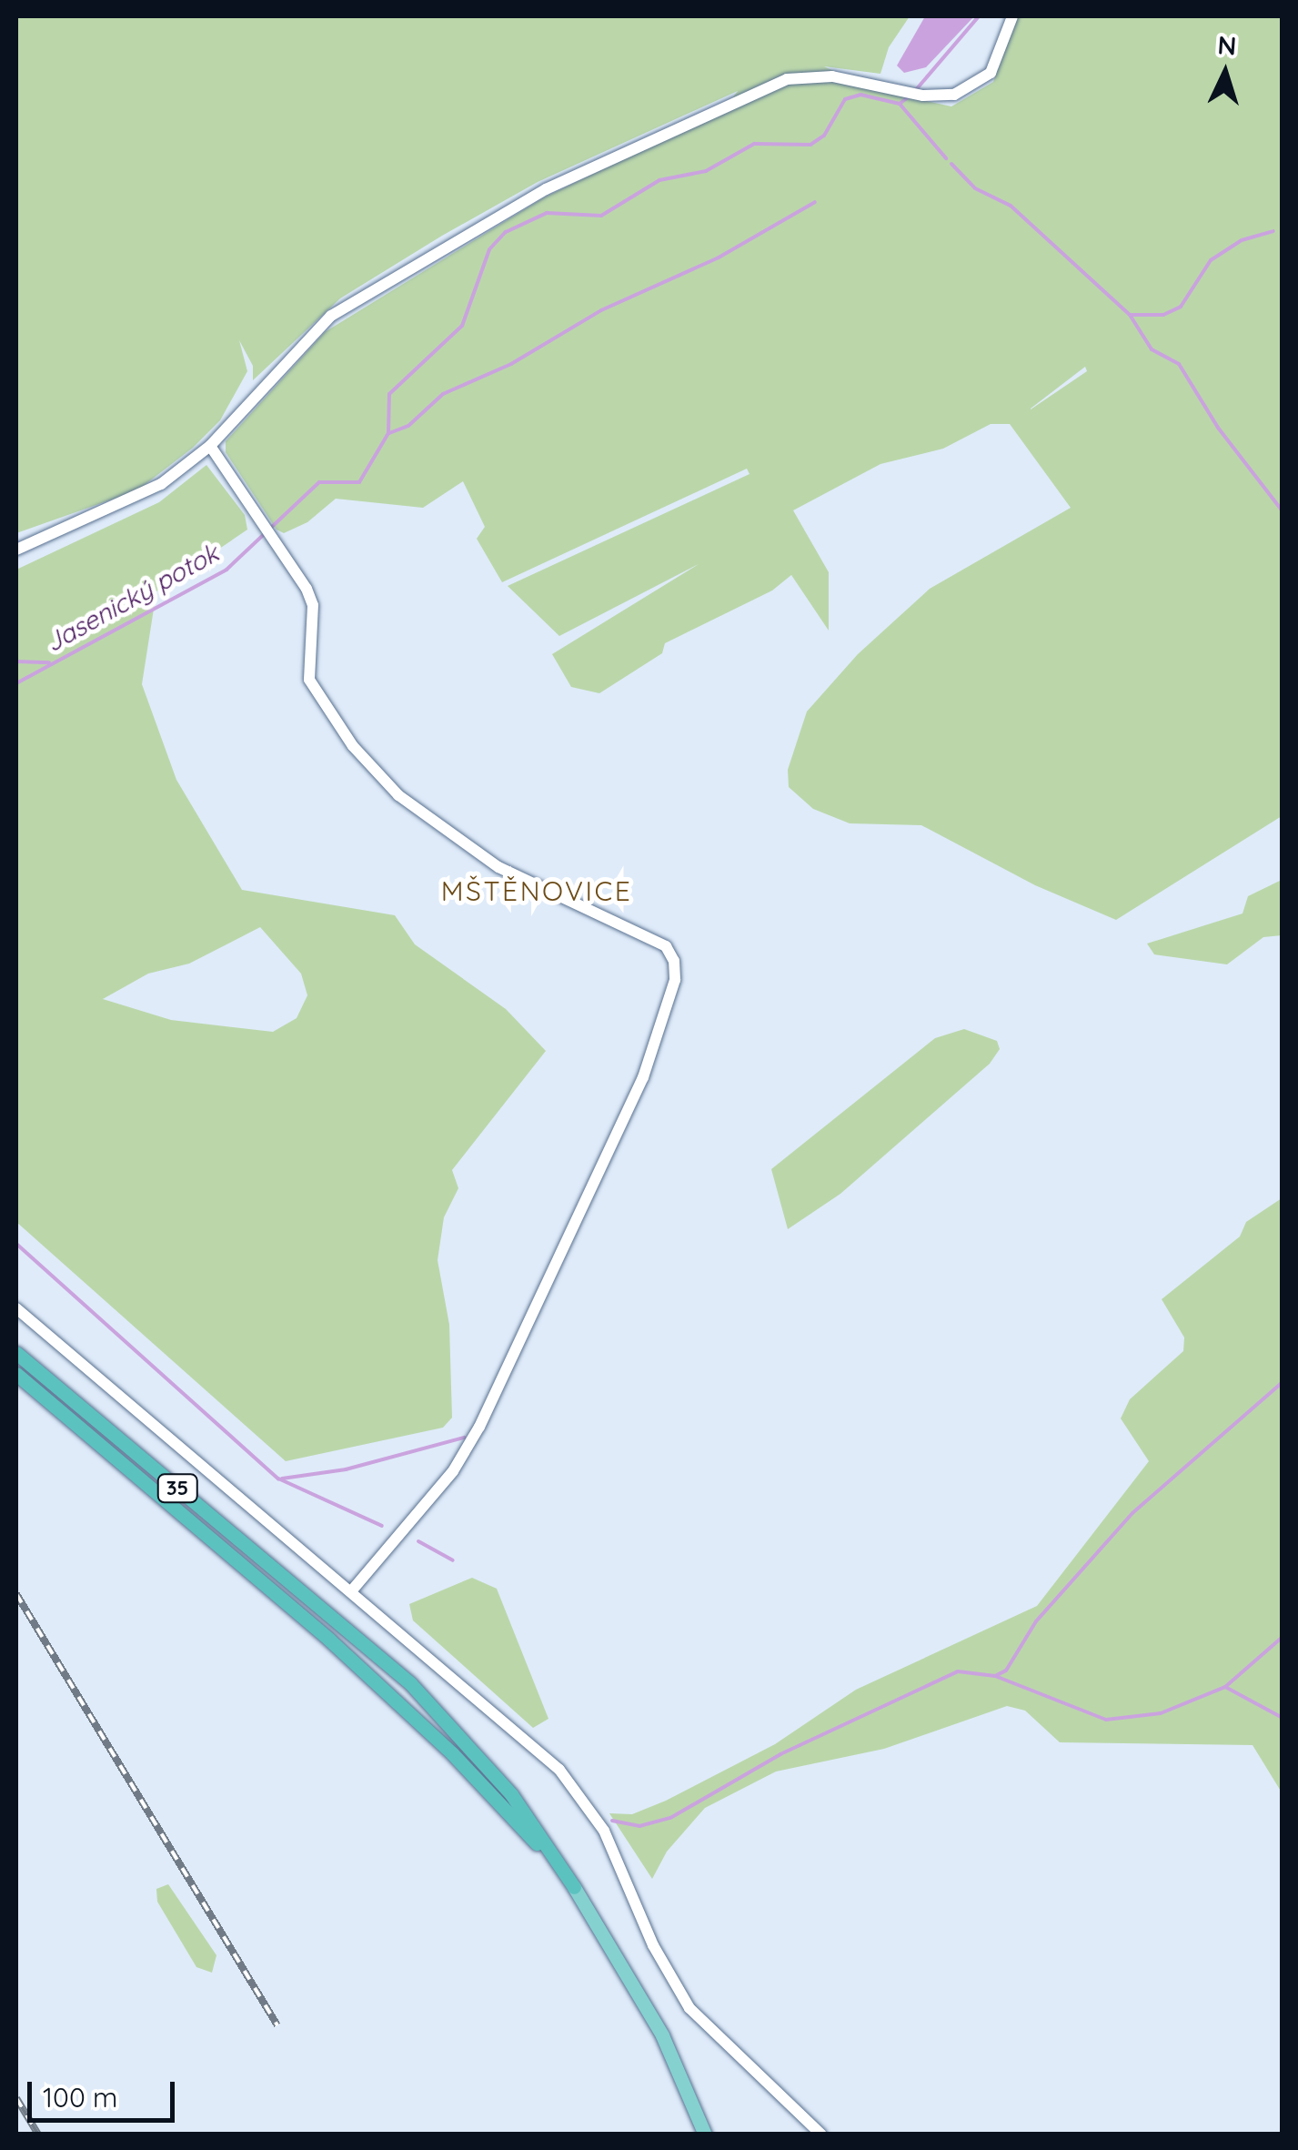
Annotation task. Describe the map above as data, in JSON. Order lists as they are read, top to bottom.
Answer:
{
  "streets": {
    "highway": ["35"]
  },
  "districts": ["MŠTĚNOVICE"],
  "water": ["Jasenický potok"],
  "scale_bar": "100 m",
  "north": "top"
}
